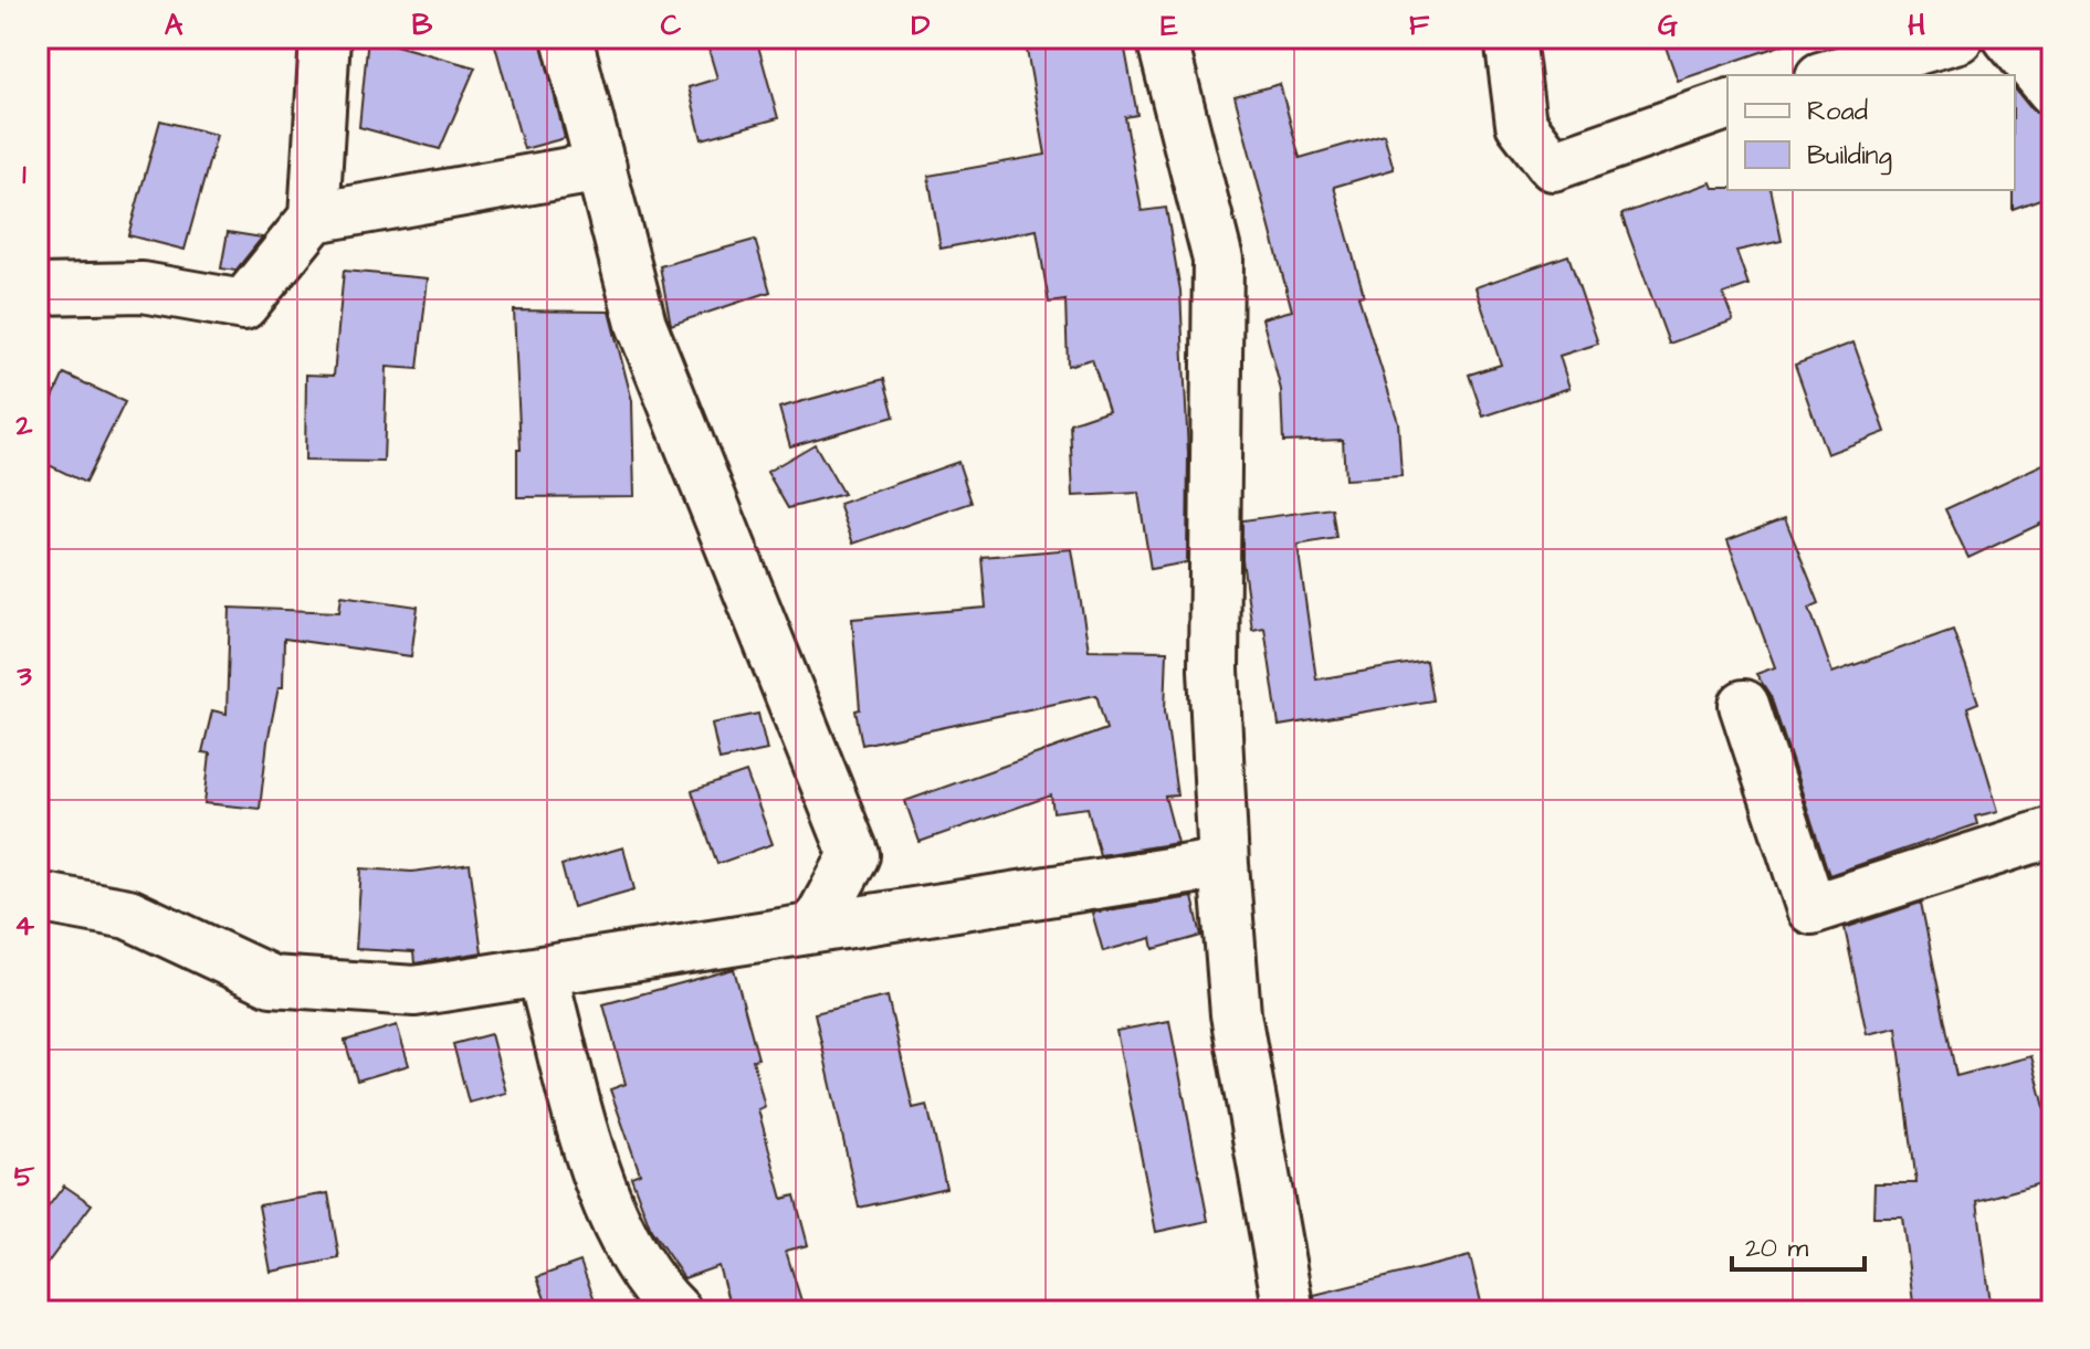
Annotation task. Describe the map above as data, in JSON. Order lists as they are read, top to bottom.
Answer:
{
  "legend": ["Road", "Building"],
  "scale_bar": "20 m",
  "grid": {
    "columns": [
      "A",
      "B",
      "C",
      "D",
      "E",
      "F",
      "G",
      "H"
    ],
    "rows": [
      "1",
      "2",
      "3",
      "4",
      "5"
    ]
  }
}
